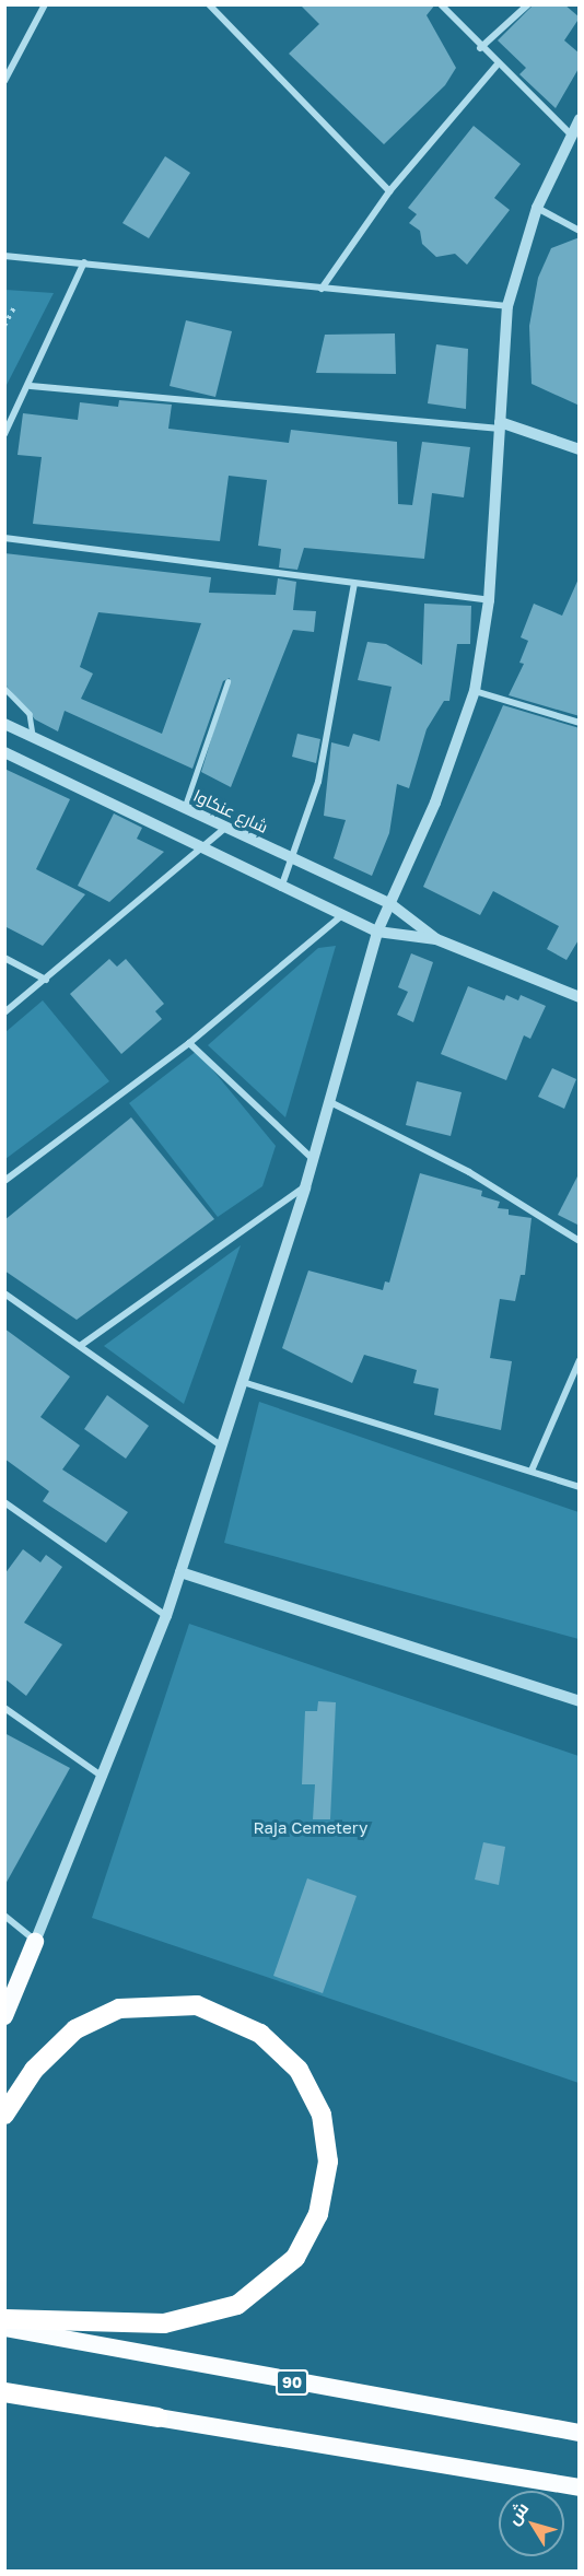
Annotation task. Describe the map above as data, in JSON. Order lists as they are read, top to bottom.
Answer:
{
  "streets": {
    "highway": ["90"],
    "street": ["شارع عنكاوا"]
  },
  "parks": ["Raja Cemetery"],
  "north": "top left"
}
